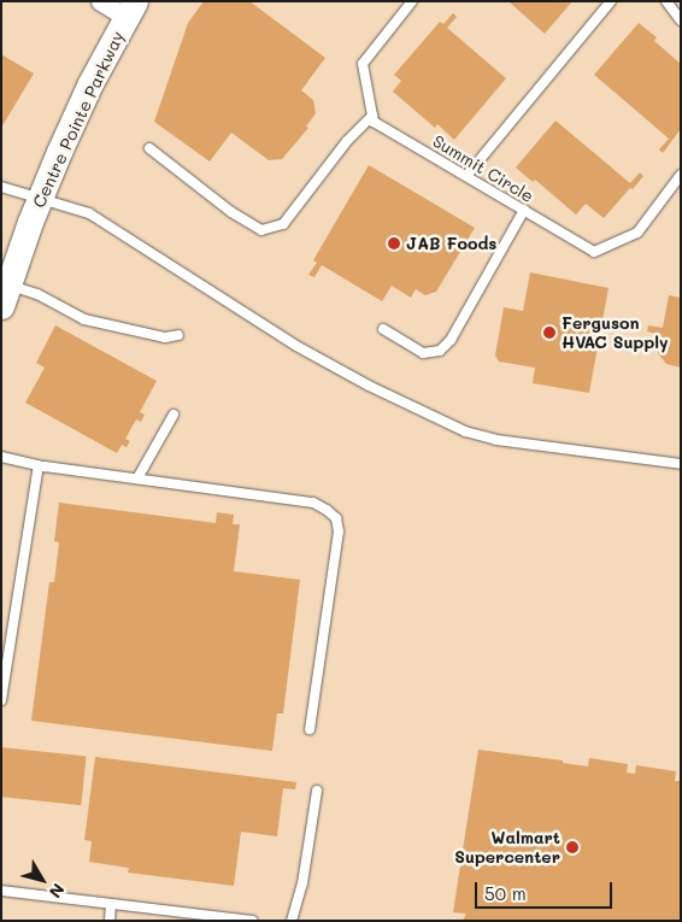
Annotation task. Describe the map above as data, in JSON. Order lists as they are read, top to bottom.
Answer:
{
  "streets": {
    "street": ["Centre Pointe Parkway"],
    "lane": ["Summit Circle"]
  },
  "places": ["JAB Foods", "Ferguson HVAC Supply", "Walmart Supercenter"],
  "scale_bar": "50 m",
  "north": "bottom right"
}
